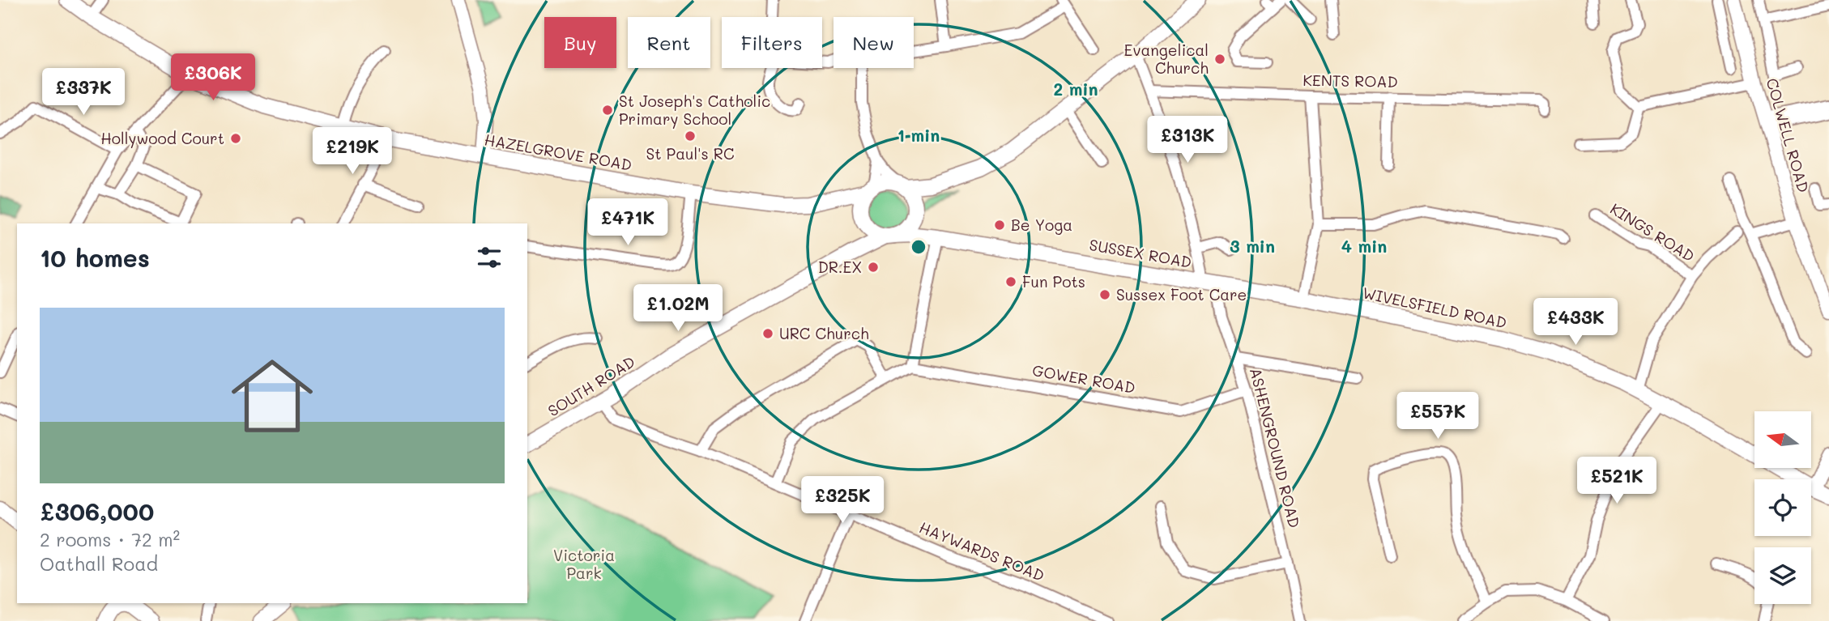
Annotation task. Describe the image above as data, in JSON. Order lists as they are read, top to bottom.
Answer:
{
  "streets": {
    "main road": [
      "HAZELGROVE ROAD",
      "SUSSEX ROAD",
      "WIVELSFIELD ROAD",
      "SOUTH ROAD"
    ],
    "street": [
      "KENTS ROAD",
      "COLWELL ROAD",
      "KINGS ROAD",
      "GOWER ROAD",
      "ASHENGROUND ROAD",
      "HAYWARDS ROAD"
    ]
  },
  "crossings": [
    ["KENTS ROAD", "ASHENGROUND ROAD"],
    ["HAZELGROVE ROAD", "SUSSEX ROAD"],
    ["HAZELGROVE ROAD", "SOUTH ROAD"],
    ["SUSSEX ROAD", "WIVELSFIELD ROAD"],
    ["SUSSEX ROAD", "SOUTH ROAD"],
    ["SUSSEX ROAD", "ASHENGROUND ROAD"],
    ["GOWER ROAD", "ASHENGROUND ROAD"],
    ["SOUTH ROAD", "HAYWARDS ROAD"]
  ],
  "parks": ["Victoria Park"],
  "places": [
    "Evangelical Church",
    "St Joseph's Catholic Primary School",
    "St Paul's RC",
    "Hollywood Court",
    "Be Yoga",
    "DR.EX",
    "Fun Pots",
    "Sussex Foot Care",
    "URC Church"
  ],
  "north": "left",
  "page": {
    "chip": [
      "Buy",
      "Rent",
      "Filters",
      "New"
    ],
    "price": [
      "£306K",
      "£337K",
      "£313K",
      "£219K",
      "£471K",
      "£1.02M",
      "£433K",
      "£557K",
      "£521K",
      "£325K"
    ],
    "heading": "10 homes",
    "list": [
      {
        "name": "£306,000",
        "note": "2 rooms · 72 m² · Oathall Road"
      }
    ]
  },
  "rings": [
    "2 min",
    "1 min",
    "3 min",
    "4 min"
  ]
}
